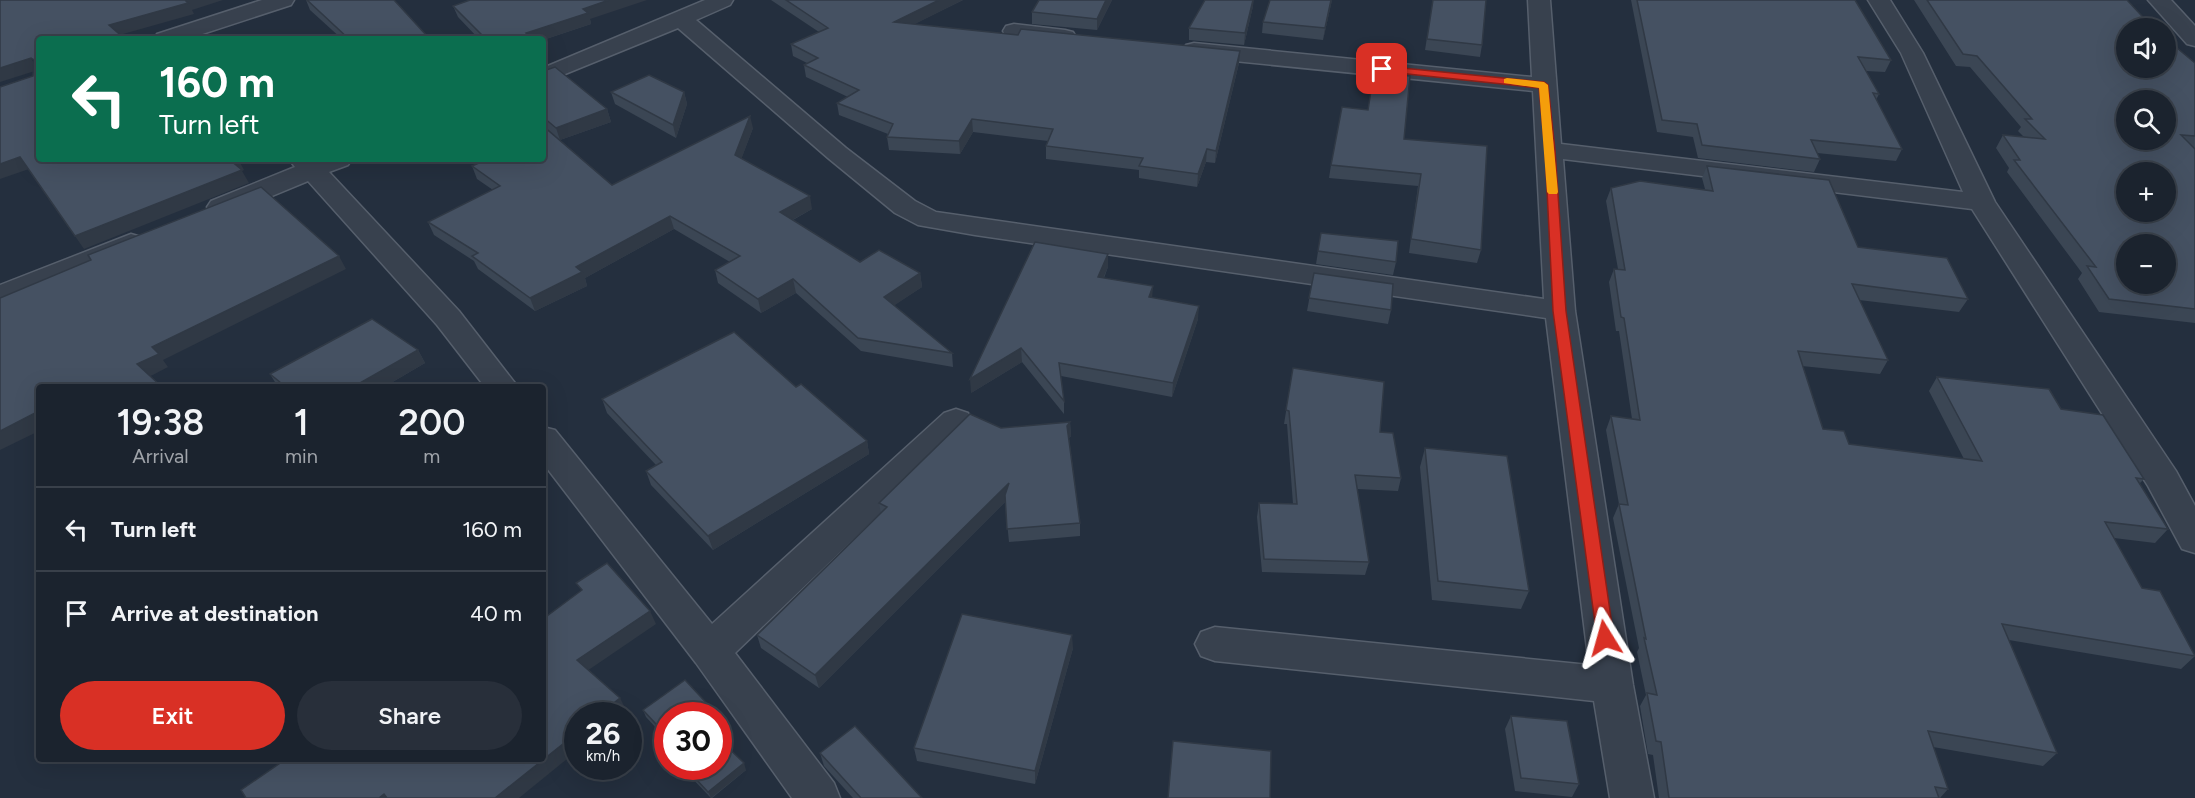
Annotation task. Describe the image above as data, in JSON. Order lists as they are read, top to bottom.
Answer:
{
  "page": {
    "map_buttons": ["+", "−"],
    "turn": ["160 m", "Turn left"],
    "eta": [
      "19:38",
      "Arrival",
      "1",
      "min",
      "200",
      "m"
    ],
    "list": [
      {
        "name": "Turn left",
        "value": "160 m"
      },
      {
        "name": "Arrive at destination",
        "value": "40 m"
      }
    ],
    "buttons": ["Exit", "Share"],
    "speed": "26 km/h",
    "limit": "30"
  }
}
